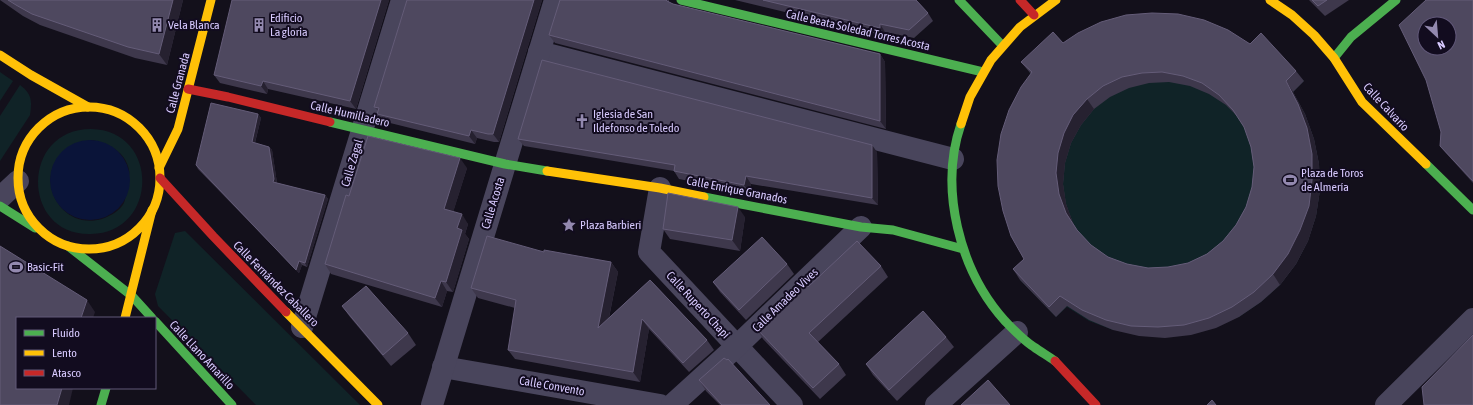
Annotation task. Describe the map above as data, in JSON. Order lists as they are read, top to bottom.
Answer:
{
  "streets": {
    "street": [
      "Calle Beata Soledad Torres Acosta",
      "Calle Granada",
      "Calle Calvario",
      "Calle Humilladero",
      "Calle Zagal",
      "Calle Enrique Granados",
      "Calle Acosta",
      "Calle Fernández Caballero",
      "Calle Amadeo Vives",
      "Calle Ruperto Chapí",
      "Calle Llano Amarillo",
      "Calle Convento"
    ]
  },
  "crossings": [
    ["Calle Granada", "Calle Humilladero"],
    ["Calle Granada", "Calle Fernández Caballero"],
    ["Calle Granada", "Calle Llano Amarillo"],
    ["Calle Humilladero", "Calle Zagal"],
    ["Calle Humilladero", "Calle Enrique Granados"],
    ["Calle Humilladero", "Calle Acosta"],
    ["Calle Zagal", "Calle Fernández Caballero"],
    ["Calle Enrique Granados", "Calle Acosta"],
    ["Calle Enrique Granados", "Calle Amadeo Vives"],
    ["Calle Enrique Granados", "Calle Ruperto Chapí"],
    ["Calle Acosta", "Calle Convento"],
    ["Calle Fernández Caballero", "Calle Llano Amarillo"],
    ["Calle Amadeo Vives", "Calle Ruperto Chapí"]
  ],
  "places": {
    "building": ["Vela Blanca", "Edificio La gloria"],
    "church": ["Iglesia de San Ildefonso de Toledo"],
    "sports": ["Plaza de Toros de Almería", "Basic-Fit"],
    "place": ["Plaza Barbieri"]
  },
  "legend": ["Fluido", "Lento", "Atasco"],
  "north": "bottom right"
}
